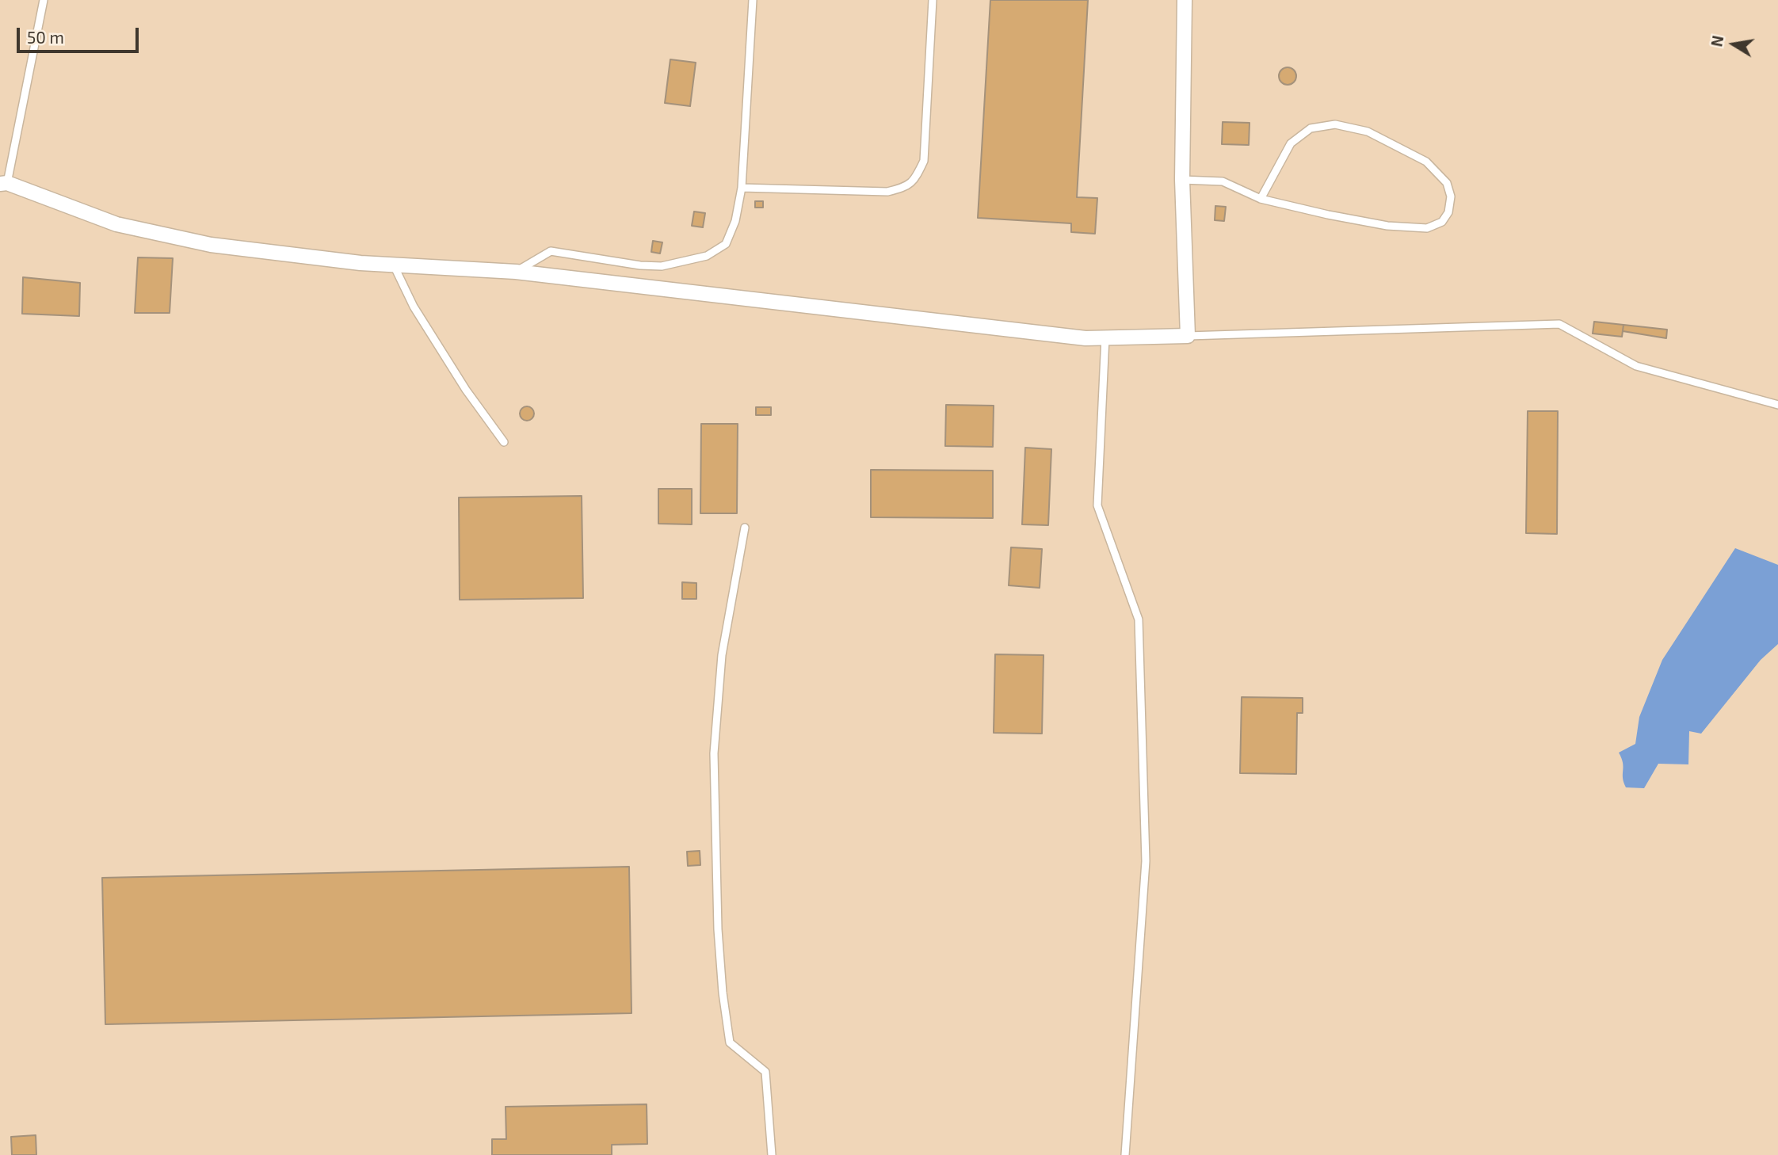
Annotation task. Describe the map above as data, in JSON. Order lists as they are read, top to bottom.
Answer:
{
  "scale_bar": "50 m",
  "north": "left"
}
